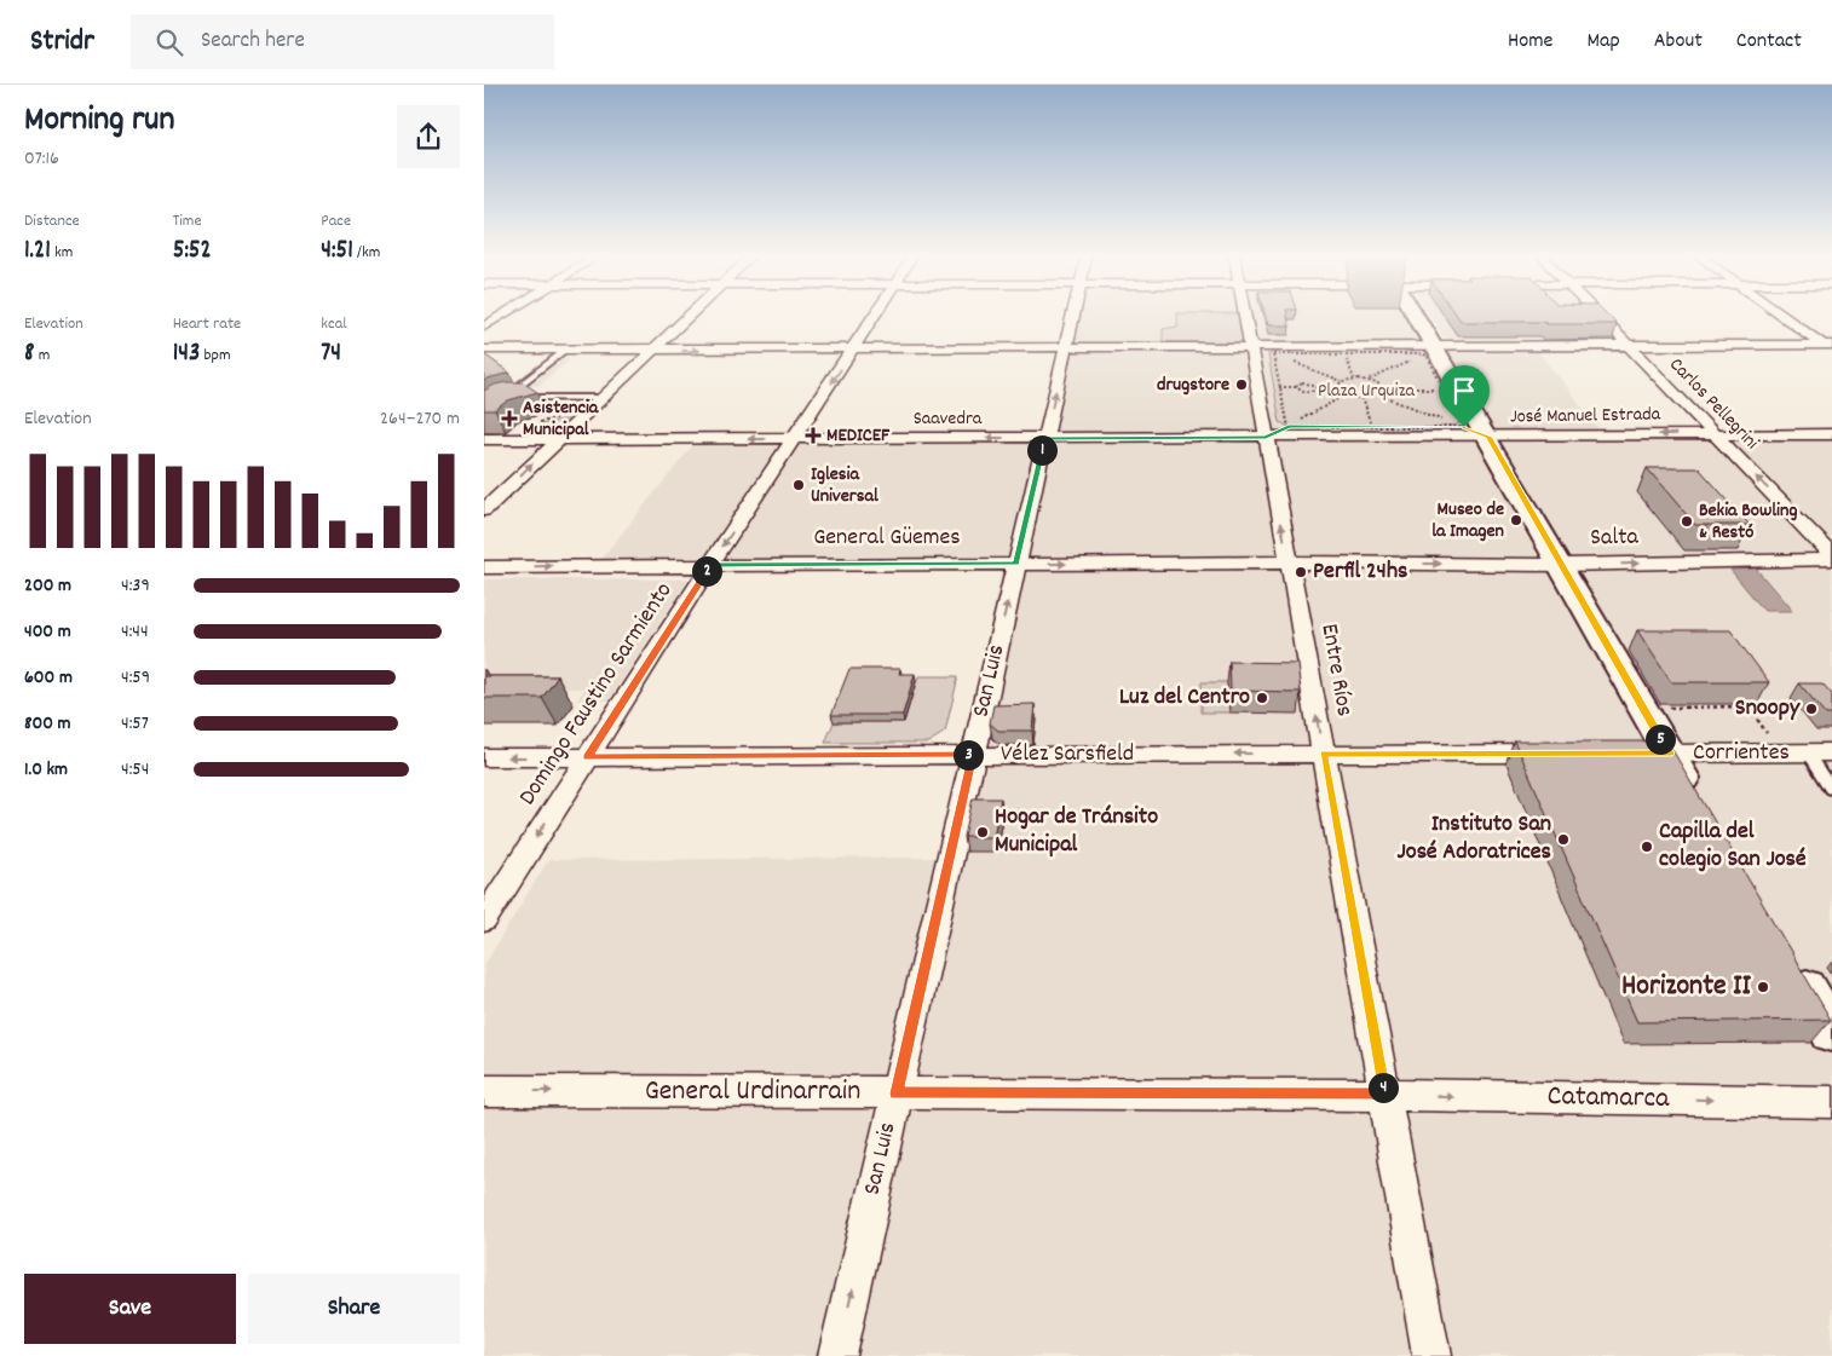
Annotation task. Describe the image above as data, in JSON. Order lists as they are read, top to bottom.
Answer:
{
  "streets": {
    "street": [
      "Carlos Pellegrini",
      "José Manuel Estrada",
      "Saavedra",
      "General Güemes",
      "Salta",
      "Entre Ríos",
      "San Luis",
      "Domingo Faustino Sarmiento",
      "Corrientes",
      "Vélez Sarsfield",
      "General Urdinarrain",
      "Catamarca"
    ]
  },
  "crossings": [
    ["Carlos Pellegrini", "José Manuel Estrada"],
    ["Carlos Pellegrini", "Salta"],
    ["José Manuel Estrada", "Saavedra"],
    ["José Manuel Estrada", "Entre Ríos"],
    ["Saavedra", "Entre Ríos"],
    ["Saavedra", "San Luis"],
    ["Saavedra", "Domingo Faustino Sarmiento"],
    ["General Güemes", "Salta"],
    ["General Güemes", "Entre Ríos"],
    ["General Güemes", "San Luis"],
    ["General Güemes", "Domingo Faustino Sarmiento"],
    ["Salta", "Entre Ríos"],
    ["Entre Ríos", "Vélez Sarsfield"],
    ["Entre Ríos", "General Urdinarrain"],
    ["Entre Ríos", "Catamarca"],
    ["San Luis", "Vélez Sarsfield"],
    ["San Luis", "General Urdinarrain"],
    ["Domingo Faustino Sarmiento", "Vélez Sarsfield"],
    ["General Urdinarrain", "Catamarca"]
  ],
  "one_way": [
    "Carlos Pellegrini",
    "General Güemes",
    "San Luis",
    "Vélez Sarsfield",
    "General Urdinarrain",
    "Catamarca"
  ],
  "parks": ["Plaza Urquiza"],
  "places": {
    "other": [
      "drugstore",
      "Iglesia Universal",
      "Museo de la Imagen",
      "Bekia Bowling & Restó",
      "Perfil 24hs",
      "Luz del Centro",
      "Snoopy",
      "Hogar de Tránsito Municipal",
      "Instituto San José Adoratrices",
      "Capilla del colegio San José",
      "Horizonte II"
    ],
    "health": ["Asistencia Municipal", "MEDICEF"]
  },
  "page": {
    "header": "Stridr",
    "search": "Search here",
    "nav": [
      "Home",
      "Map",
      "About",
      "Contact"
    ],
    "heading": ["Morning run", "07:16"],
    "stats": [
      ["Distance", "1.21 km"],
      ["Time", "5:52"],
      ["Pace", "4:51 /km"],
      ["Elevation", "8 m"],
      ["Heart rate", "143 bpm"],
      ["kcal", "74"]
    ],
    "chart": ["Elevation", "264–270 m"],
    "pins": [
      "1",
      "2",
      "5",
      "3",
      "4"
    ],
    "list": [
      {
        "name": "200 m",
        "note": "4:39"
      },
      {
        "name": "400 m",
        "note": "4:44"
      },
      {
        "name": "600 m",
        "note": "4:59"
      },
      {
        "name": "800 m",
        "note": "4:57"
      },
      {
        "name": "1.0 km",
        "note": "4:54"
      }
    ],
    "buttons": ["Save", "Share"]
  }
}
